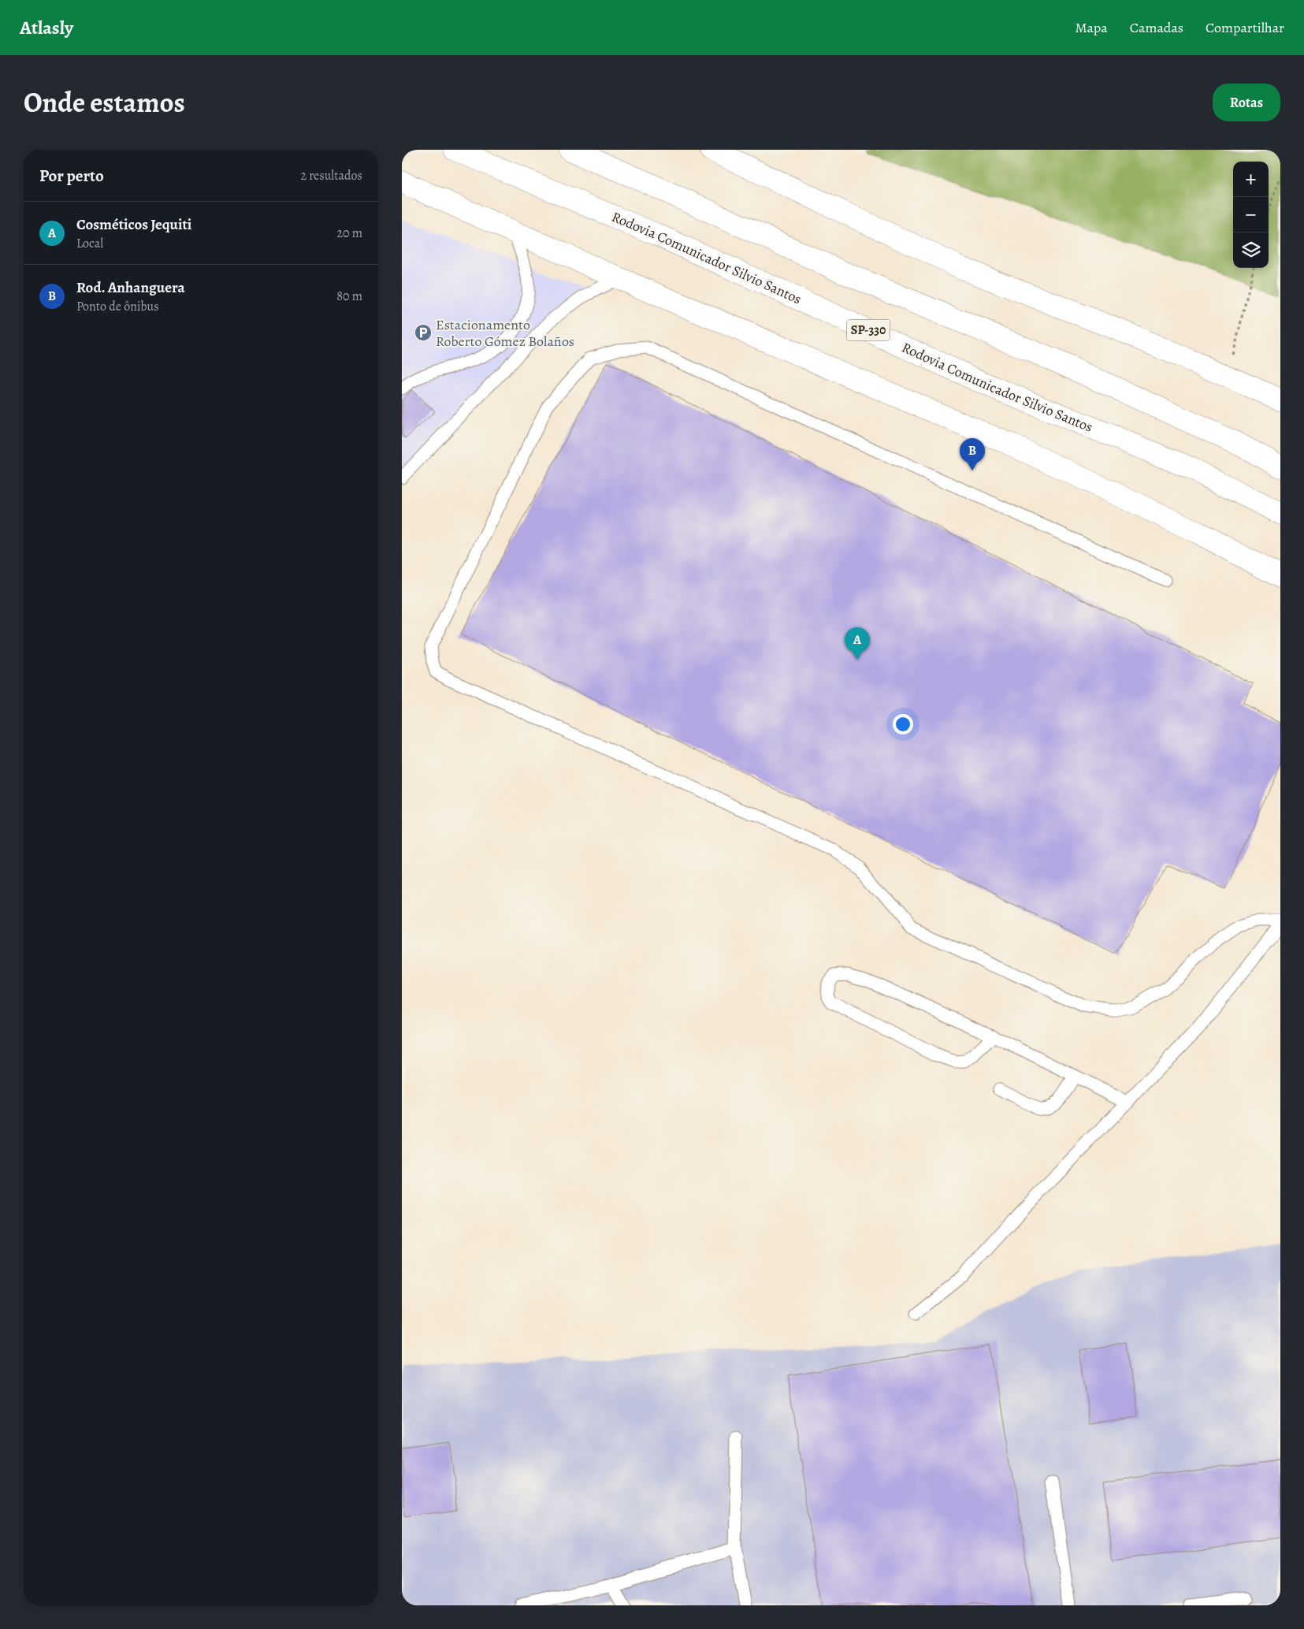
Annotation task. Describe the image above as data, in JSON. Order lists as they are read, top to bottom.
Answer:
{
  "streets": {
    "main road": ["Rodovia Comunicador Silvio Santos", "SP-330"]
  },
  "places": {
    "parking": ["Estacionamento Roberto Gómez Bolaños"]
  },
  "page": {
    "header": "Atlasly",
    "nav": ["Mapa", "Camadas", "Compartilhar"],
    "title": "Onde estamos",
    "buttons": "Rotas",
    "heading": ["Por perto", "2 resultados"],
    "map_buttons": ["+", "−"],
    "list": [
      {
        "mark": "A",
        "name": "Cosméticos Jequiti",
        "note": "Local",
        "value": "20 m"
      },
      {
        "mark": "B",
        "name": "Rod. Anhanguera",
        "note": "Ponto de ônibus",
        "value": "80 m"
      }
    ],
    "pins": ["B", "A"]
  }
}
